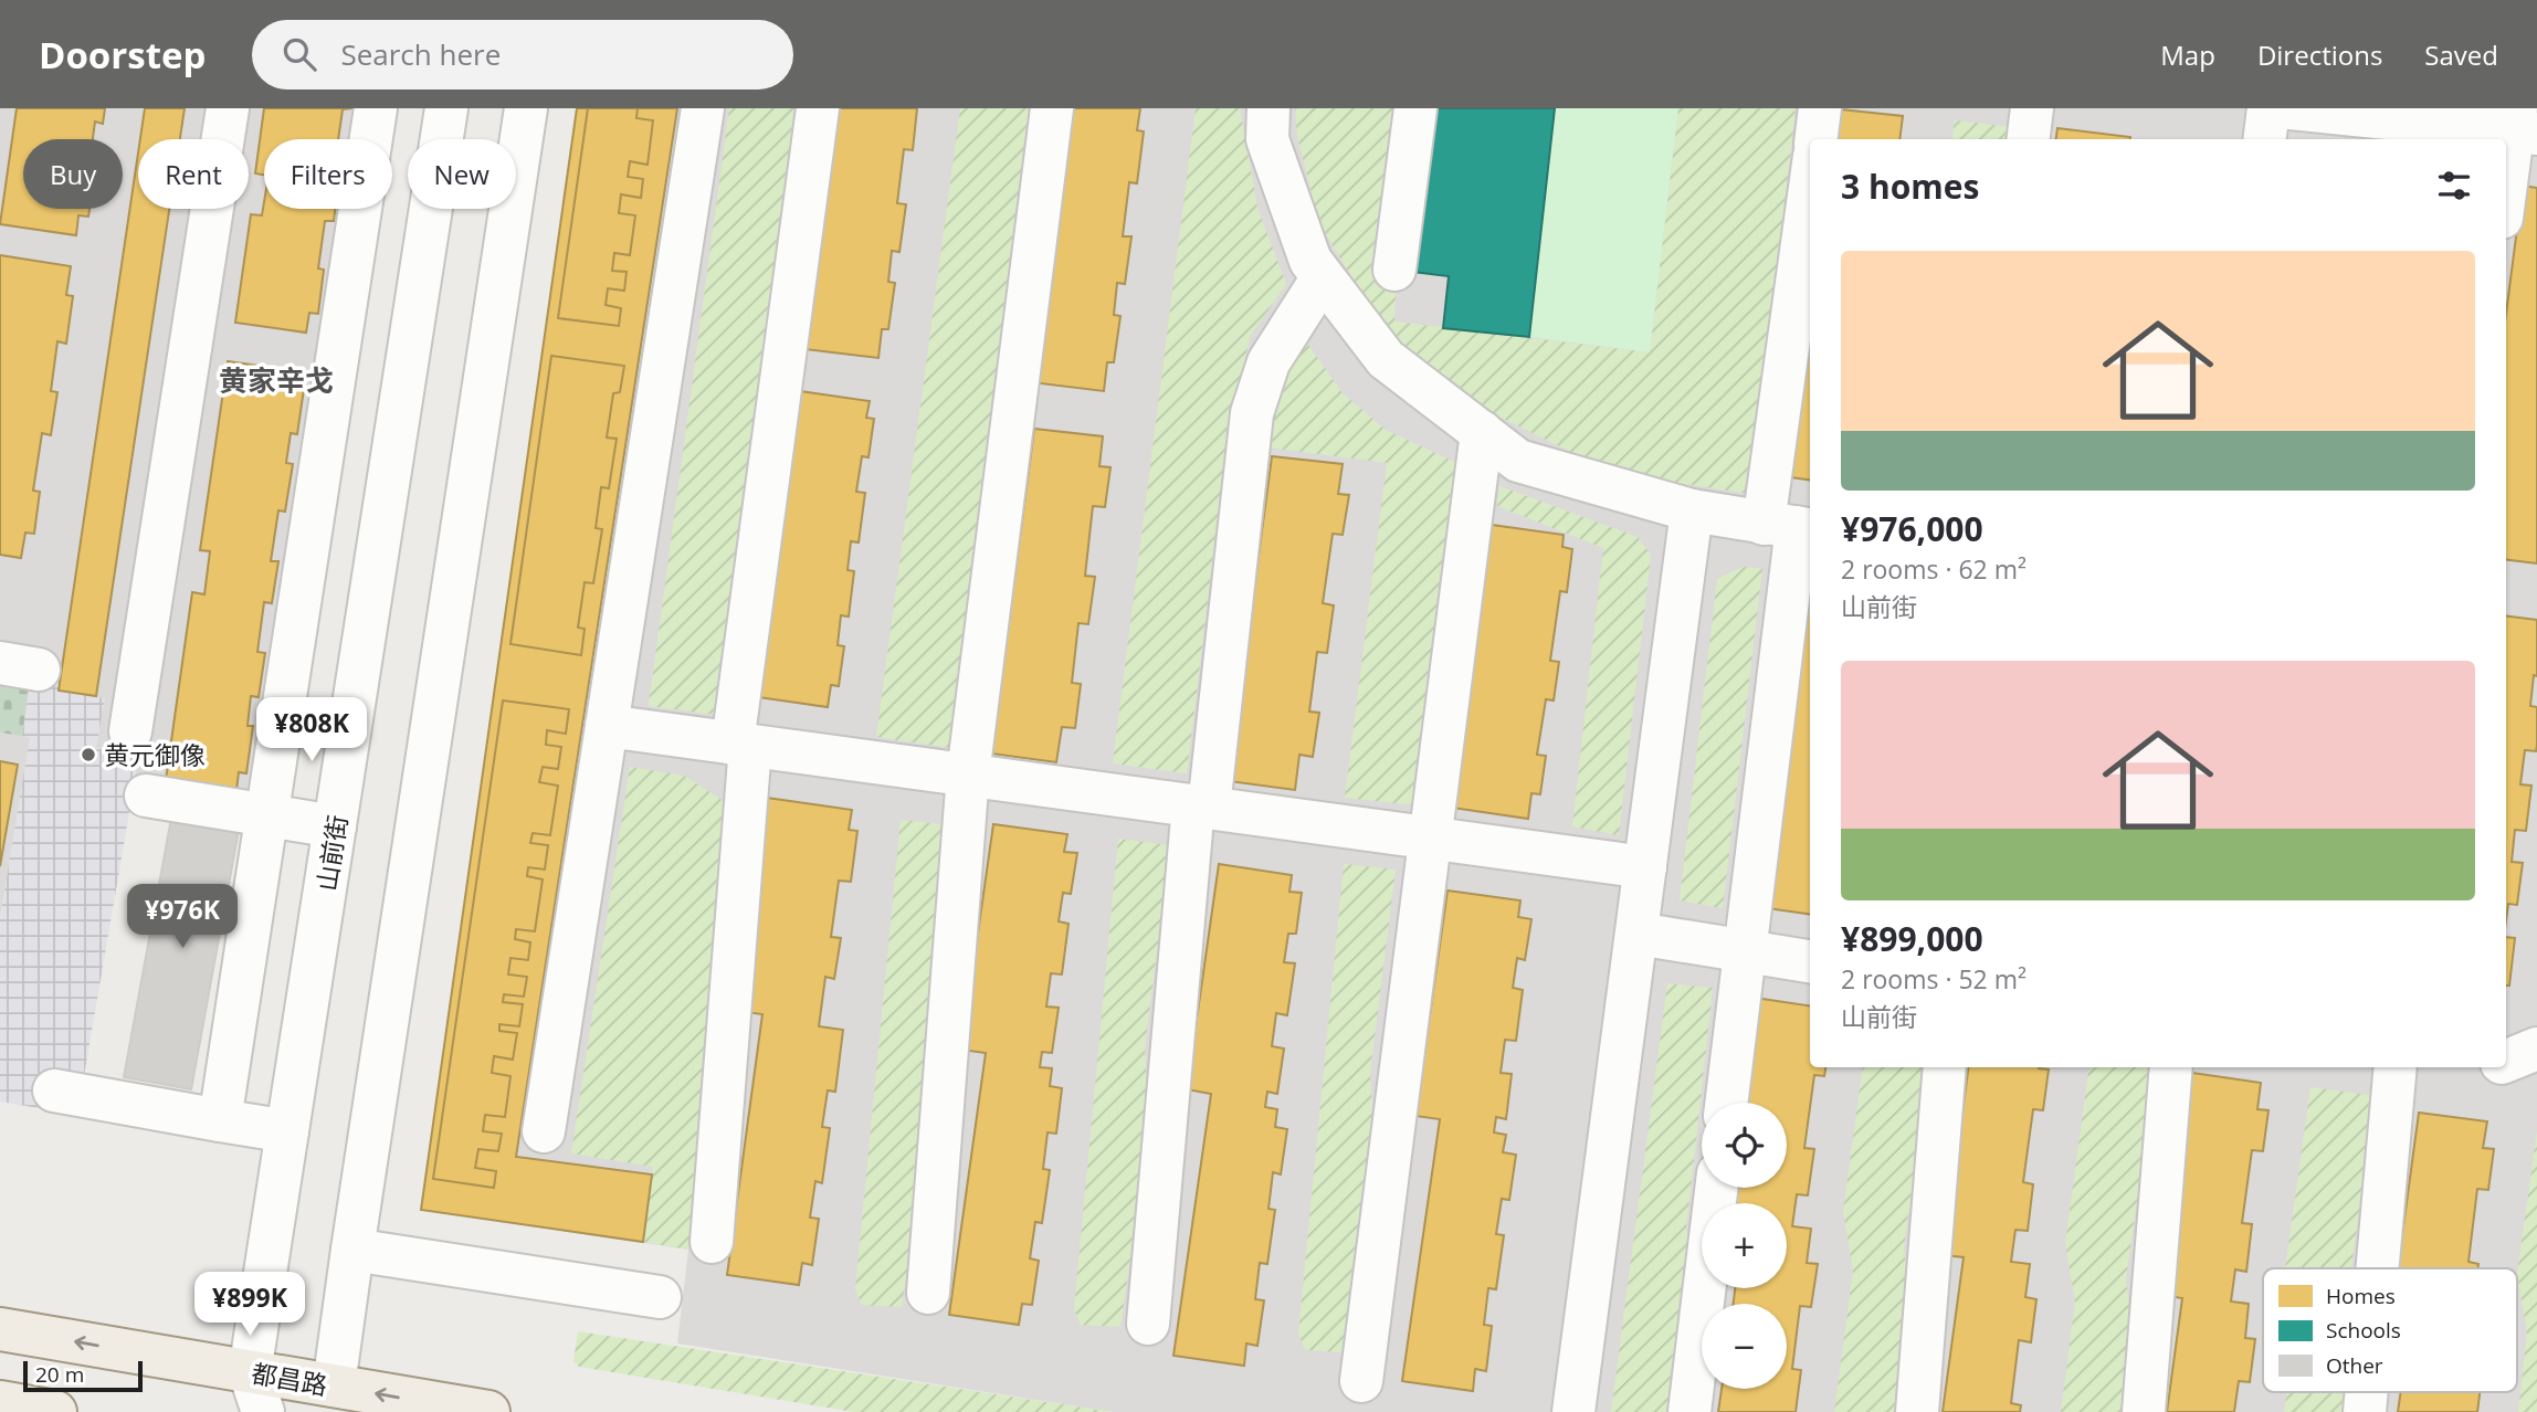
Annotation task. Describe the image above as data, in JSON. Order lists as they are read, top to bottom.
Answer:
{
  "streets": {
    "main road": ["都昌路"],
    "street": ["山前街"]
  },
  "crossings": [
    ["山前街", "都昌路"]
  ],
  "one_way": ["都昌路"],
  "districts": ["黄家辛戈"],
  "places": ["黄元御像"],
  "legend": ["Homes", "Schools", "Other"],
  "scale_bar": "20 m",
  "page": {
    "header": "Doorstep",
    "search": "Search here",
    "nav": ["Map", "Directions", "Saved"],
    "chip": [
      "Buy",
      "Rent",
      "Filters",
      "New"
    ],
    "heading": "3 homes",
    "list": [
      {
        "name": "¥976,000",
        "note": "2 rooms · 62 m² · 山前街"
      },
      {
        "name": "¥899,000",
        "note": "2 rooms · 52 m² · 山前街"
      }
    ],
    "price": ["¥808K", "¥976K", "¥899K"],
    "map_buttons": ["+", "−"],
    "scale": "20 m"
  }
}
